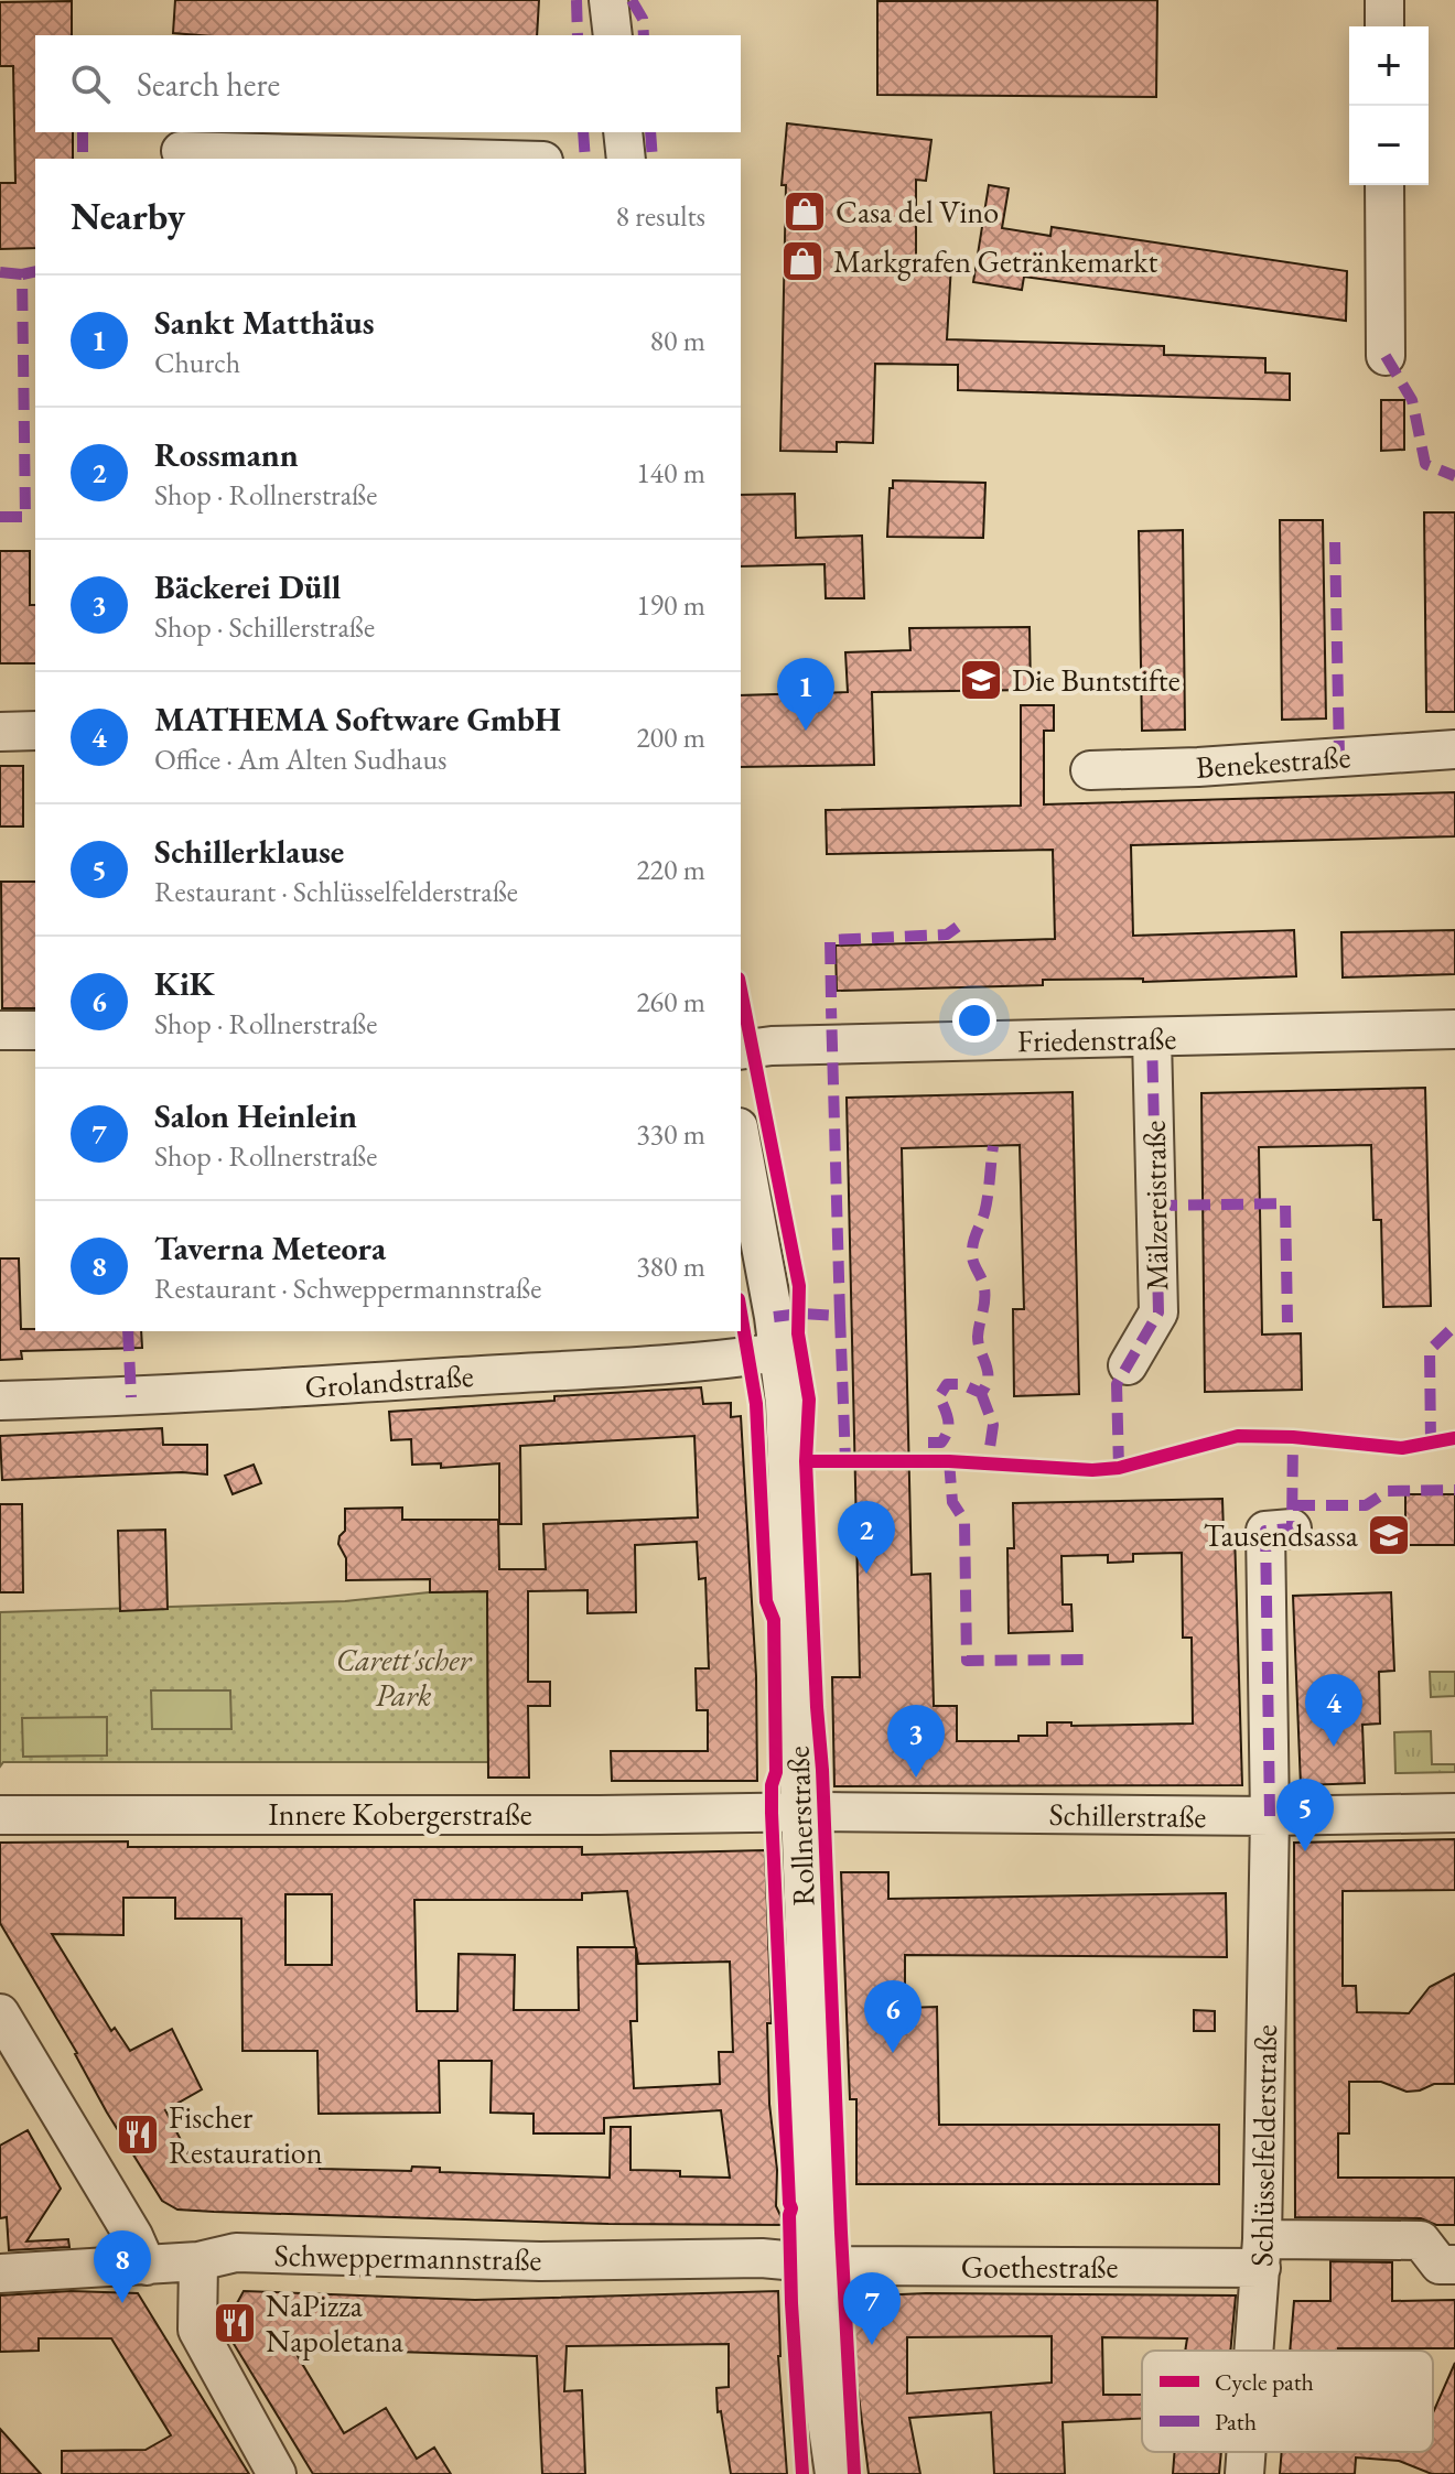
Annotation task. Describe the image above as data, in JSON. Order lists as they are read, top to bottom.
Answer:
{
  "streets": {
    "street": [
      "Benekestraße",
      "Friedenstraße",
      "Mälzereistraße",
      "Grolandstraße",
      "Innere Kobergerstraße",
      "Schillerstraße",
      "Rollnerstraße",
      "Schlüsselfelderstraße",
      "Schweppermannstraße",
      "Goethestraße"
    ]
  },
  "crossings": [
    ["Friedenstraße", "Mälzereistraße"],
    ["Grolandstraße", "Rollnerstraße"],
    ["Innere Kobergerstraße", "Schillerstraße"],
    ["Innere Kobergerstraße", "Rollnerstraße"],
    ["Schillerstraße", "Rollnerstraße"],
    ["Schillerstraße", "Schlüsselfelderstraße"],
    ["Rollnerstraße", "Schweppermannstraße"],
    ["Rollnerstraße", "Goethestraße"],
    ["Schlüsselfelderstraße", "Goethestraße"],
    ["Schweppermannstraße", "Goethestraße"]
  ],
  "parks": ["Carett'scher Park"],
  "places": {
    "shop": ["Casa del Vino", "Markgrafen Getränkemarkt"],
    "school or university": ["Die Buntstifte", "Tausendsassa"],
    "restaurant": ["Fischer Restauration", "NaPizza Napoletana"]
  },
  "legend": ["Cycle path", "Path"],
  "page": {
    "map_buttons": ["+", "−"],
    "search": "Search here",
    "heading": ["Nearby", "8 results"],
    "list": [
      {
        "mark": "1",
        "name": "Sankt Matthäus",
        "note": "Church",
        "value": "80 m"
      },
      {
        "mark": "2",
        "name": "Rossmann",
        "note": "Shop · Rollnerstraße",
        "value": "140 m"
      },
      {
        "mark": "3",
        "name": "Bäckerei Düll",
        "note": "Shop · Schillerstraße",
        "value": "190 m"
      },
      {
        "mark": "4",
        "name": "MATHEMA Software GmbH",
        "note": "Office · Am Alten Sudhaus",
        "value": "200 m"
      },
      {
        "mark": "5",
        "name": "Schillerklause",
        "note": "Restaurant · Schlüsselfelderstraße",
        "value": "220 m"
      },
      {
        "mark": "6",
        "name": "KiK",
        "note": "Shop · Rollnerstraße",
        "value": "260 m"
      },
      {
        "mark": "7",
        "name": "Salon Heinlein",
        "note": "Shop · Rollnerstraße",
        "value": "330 m"
      },
      {
        "mark": "8",
        "name": "Taverna Meteora",
        "note": "Restaurant · Schweppermannstraße",
        "value": "380 m"
      }
    ],
    "pins": [
      "1",
      "2",
      "4",
      "3",
      "5",
      "6",
      "8",
      "7"
    ]
  }
}
